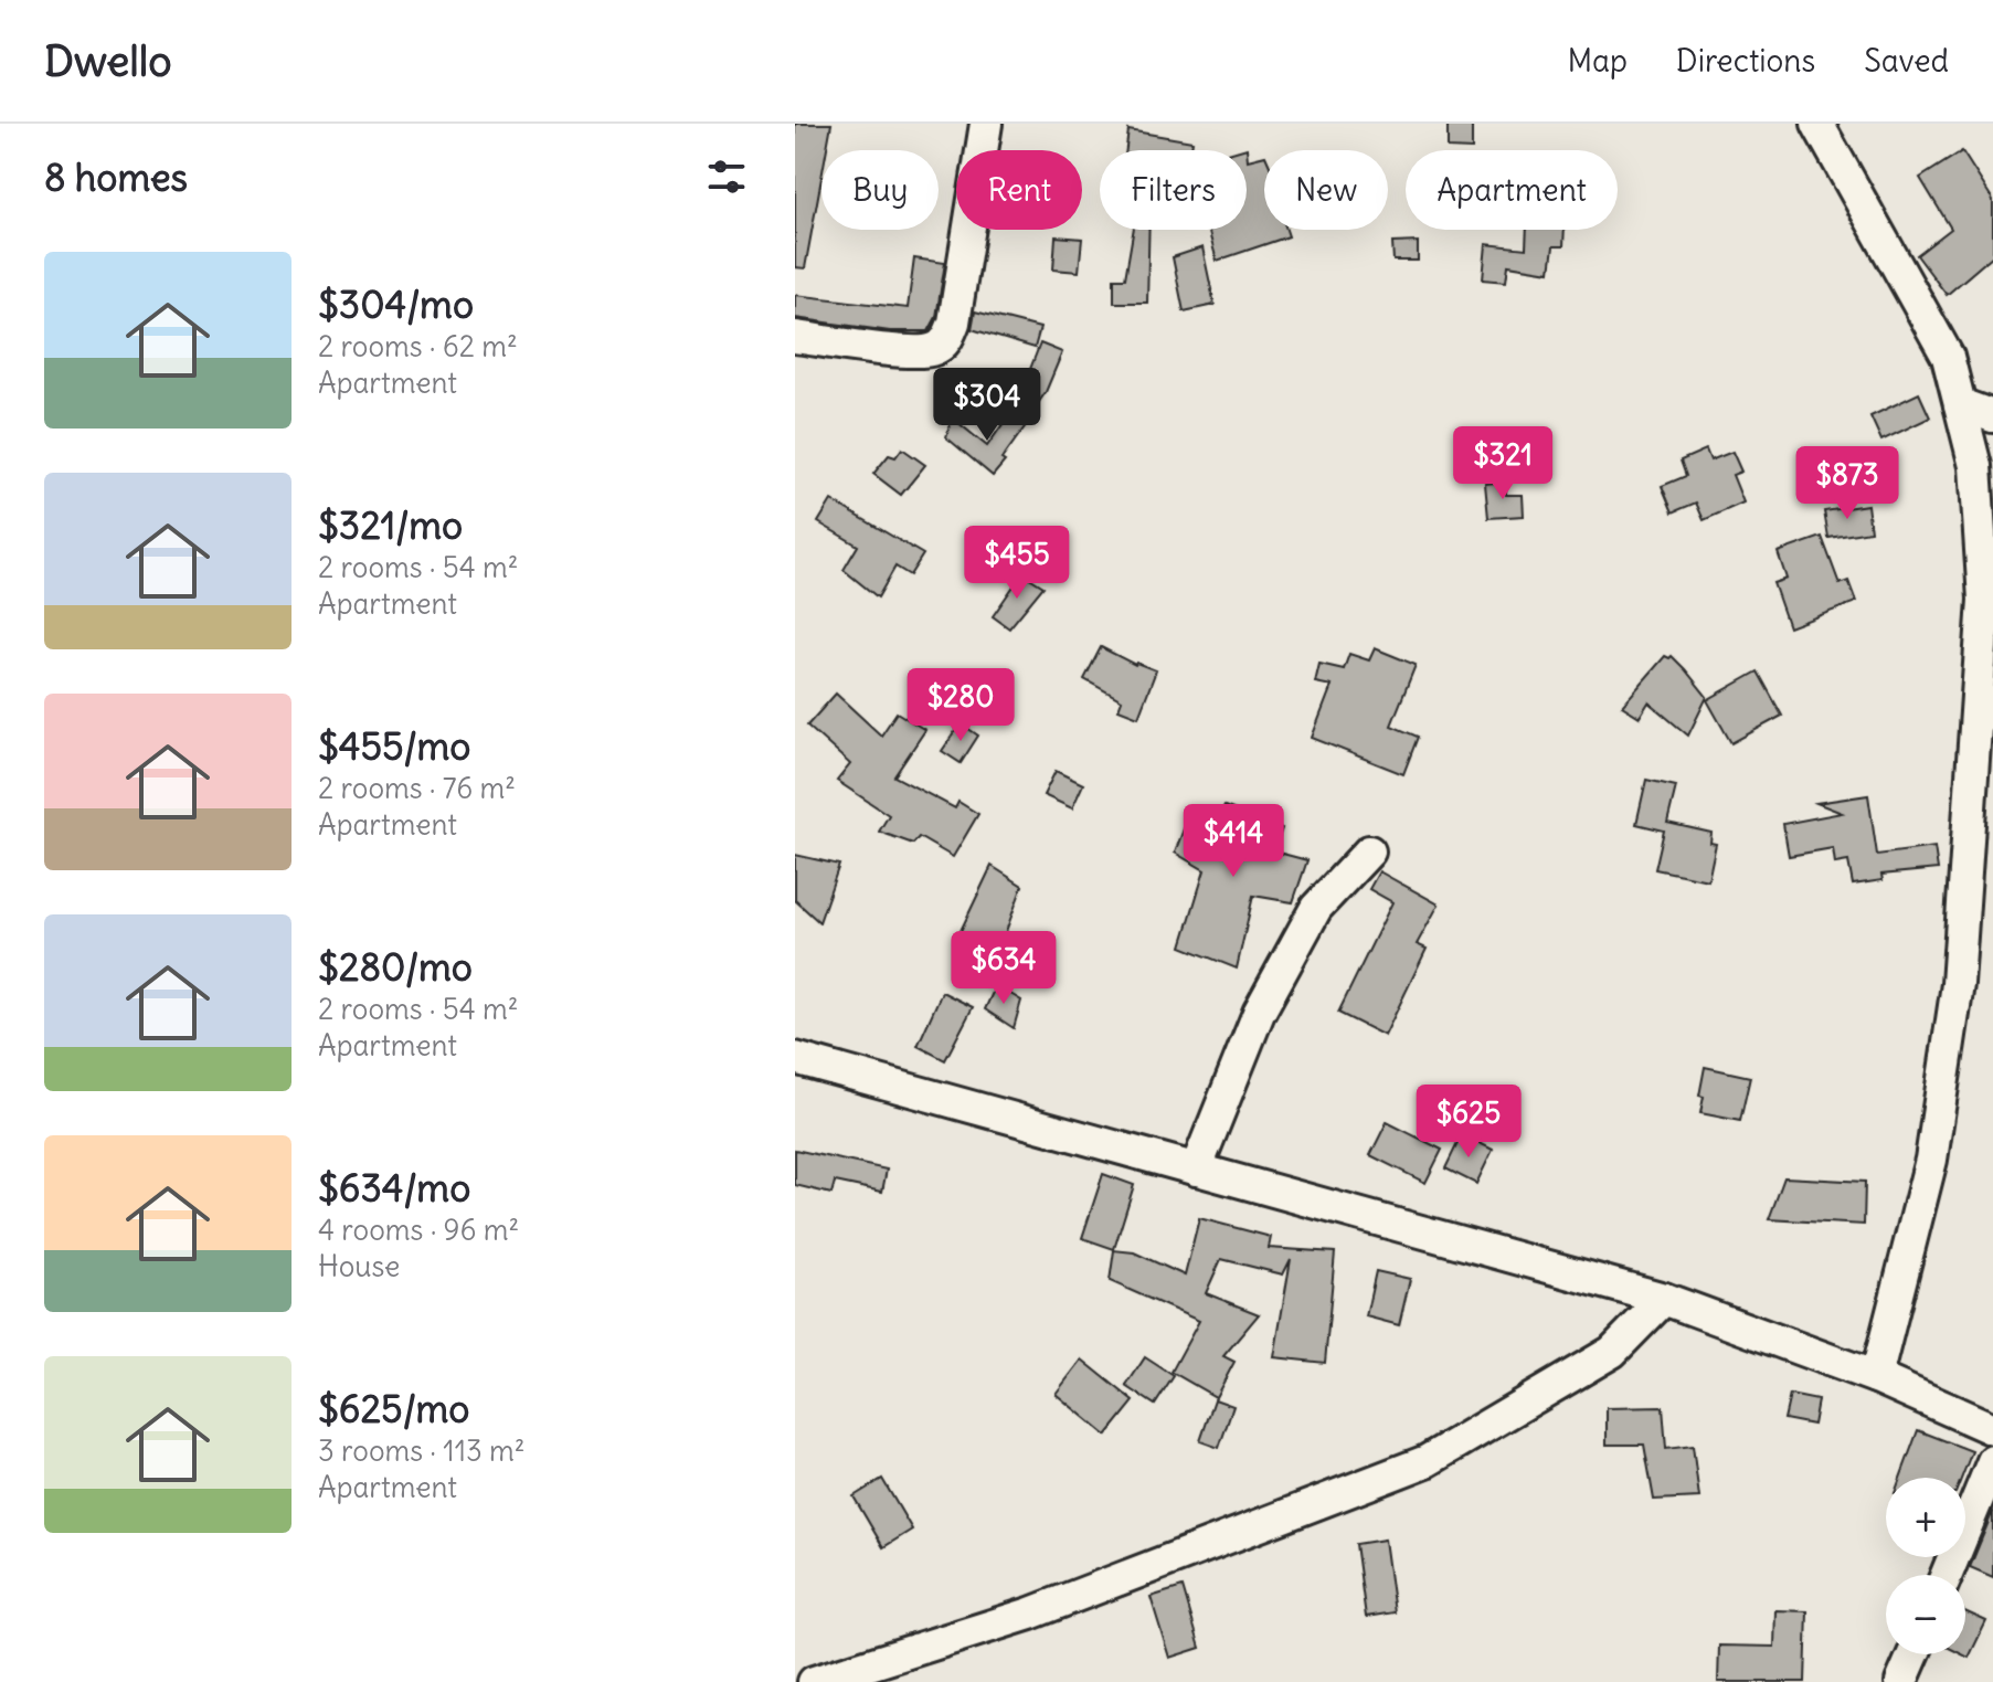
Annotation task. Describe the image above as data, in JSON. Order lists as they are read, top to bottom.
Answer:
{
  "page": {
    "header": "Dwello",
    "nav": ["Map", "Directions", "Saved"],
    "heading": "8 homes",
    "chip": [
      "Buy",
      "Rent",
      "Filters",
      "New",
      "Apartment"
    ],
    "list": [
      {
        "name": "$304/mo",
        "note": "2 rooms · 62 m² · Apartment"
      },
      {
        "name": "$321/mo",
        "note": "2 rooms · 54 m² · Apartment"
      },
      {
        "name": "$455/mo",
        "note": "2 rooms · 76 m² · Apartment"
      },
      {
        "name": "$280/mo",
        "note": "2 rooms · 54 m² · Apartment"
      },
      {
        "name": "$634/mo",
        "note": "4 rooms · 96 m² · House"
      },
      {
        "name": "$625/mo",
        "note": "3 rooms · 113 m² · Apartment"
      }
    ],
    "price": [
      "$304",
      "$321",
      "$873",
      "$455",
      "$280",
      "$414",
      "$634",
      "$625"
    ],
    "map_buttons": ["+", "−"]
  }
}
